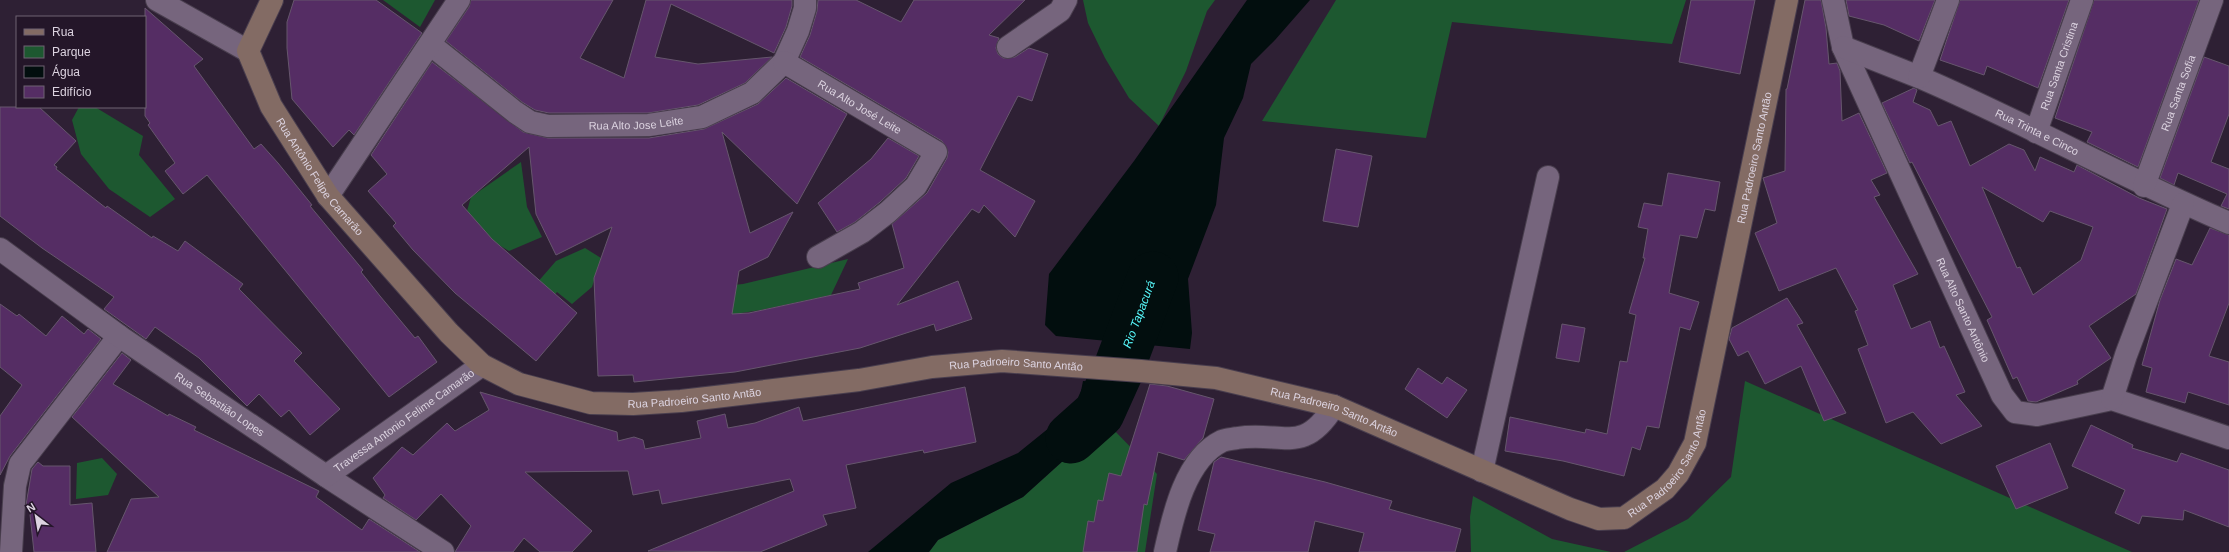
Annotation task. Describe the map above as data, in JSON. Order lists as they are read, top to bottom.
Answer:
{
  "streets": {
    "main road": ["Rua Padroeiro Santo Antão", "Rua Antônio Felipe Camarão"],
    "street": [
      "Rua Santa Cristina",
      "Rua Santa Sofia",
      "Rua Alto José Leite",
      "Rua Alto Jose Leite",
      "Rua Trinta e Cinco",
      "Rua Alto Santo Antônio",
      "Rua Sebastião Lopes",
      "Travessa Antonio Felime Camarão"
    ]
  },
  "crossings": [
    ["Rua Santa Cristina", "Rua Trinta e Cinco"],
    ["Rua Santa Sofia", "Rua Trinta e Cinco"],
    ["Rua Alto José Leite", "Rua Alto Jose Leite"],
    ["Rua Trinta e Cinco", "Rua Alto Santo Antônio"],
    ["Rua Padroeiro Santo Antão", "Rua Antônio Felipe Camarão"],
    ["Rua Padroeiro Santo Antão", "Travessa Antonio Felime Camarão"],
    ["Rua Antônio Felipe Camarão", "Travessa Antonio Felime Camarão"],
    ["Rua Sebastião Lopes", "Travessa Antonio Felime Camarão"]
  ],
  "water": ["Rio Tapacurá"],
  "legend": [
    "Rua",
    "Parque",
    "Água",
    "Edifício"
  ],
  "north": "top left"
}
